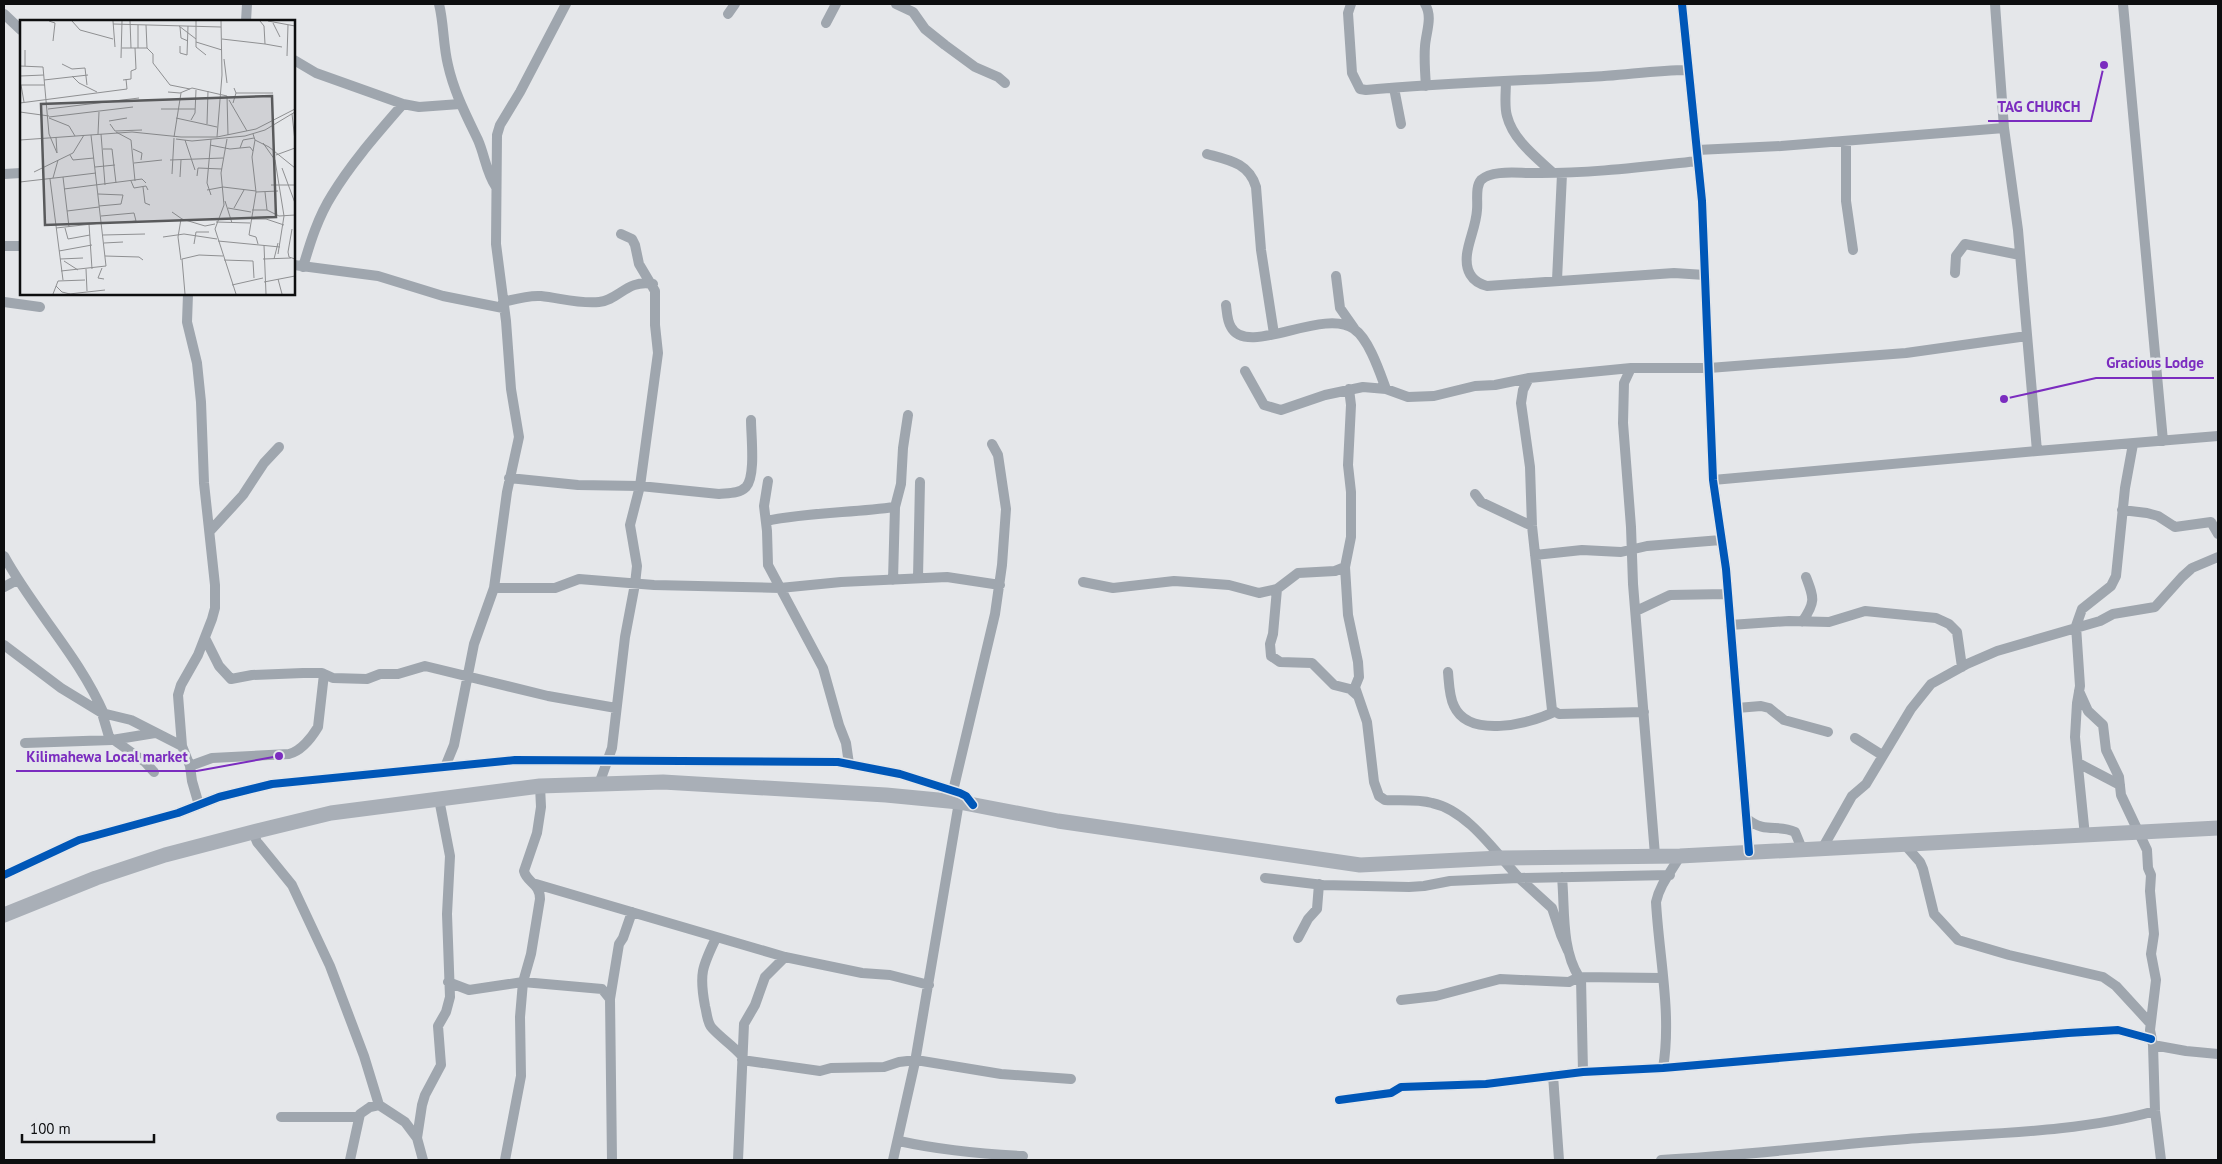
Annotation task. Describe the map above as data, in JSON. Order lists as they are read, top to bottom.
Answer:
{
  "places": ["TAG CHURCH", "Gracious Lodge", "Kilimahewa Local market"],
  "scale_bar": "100 m"
}
